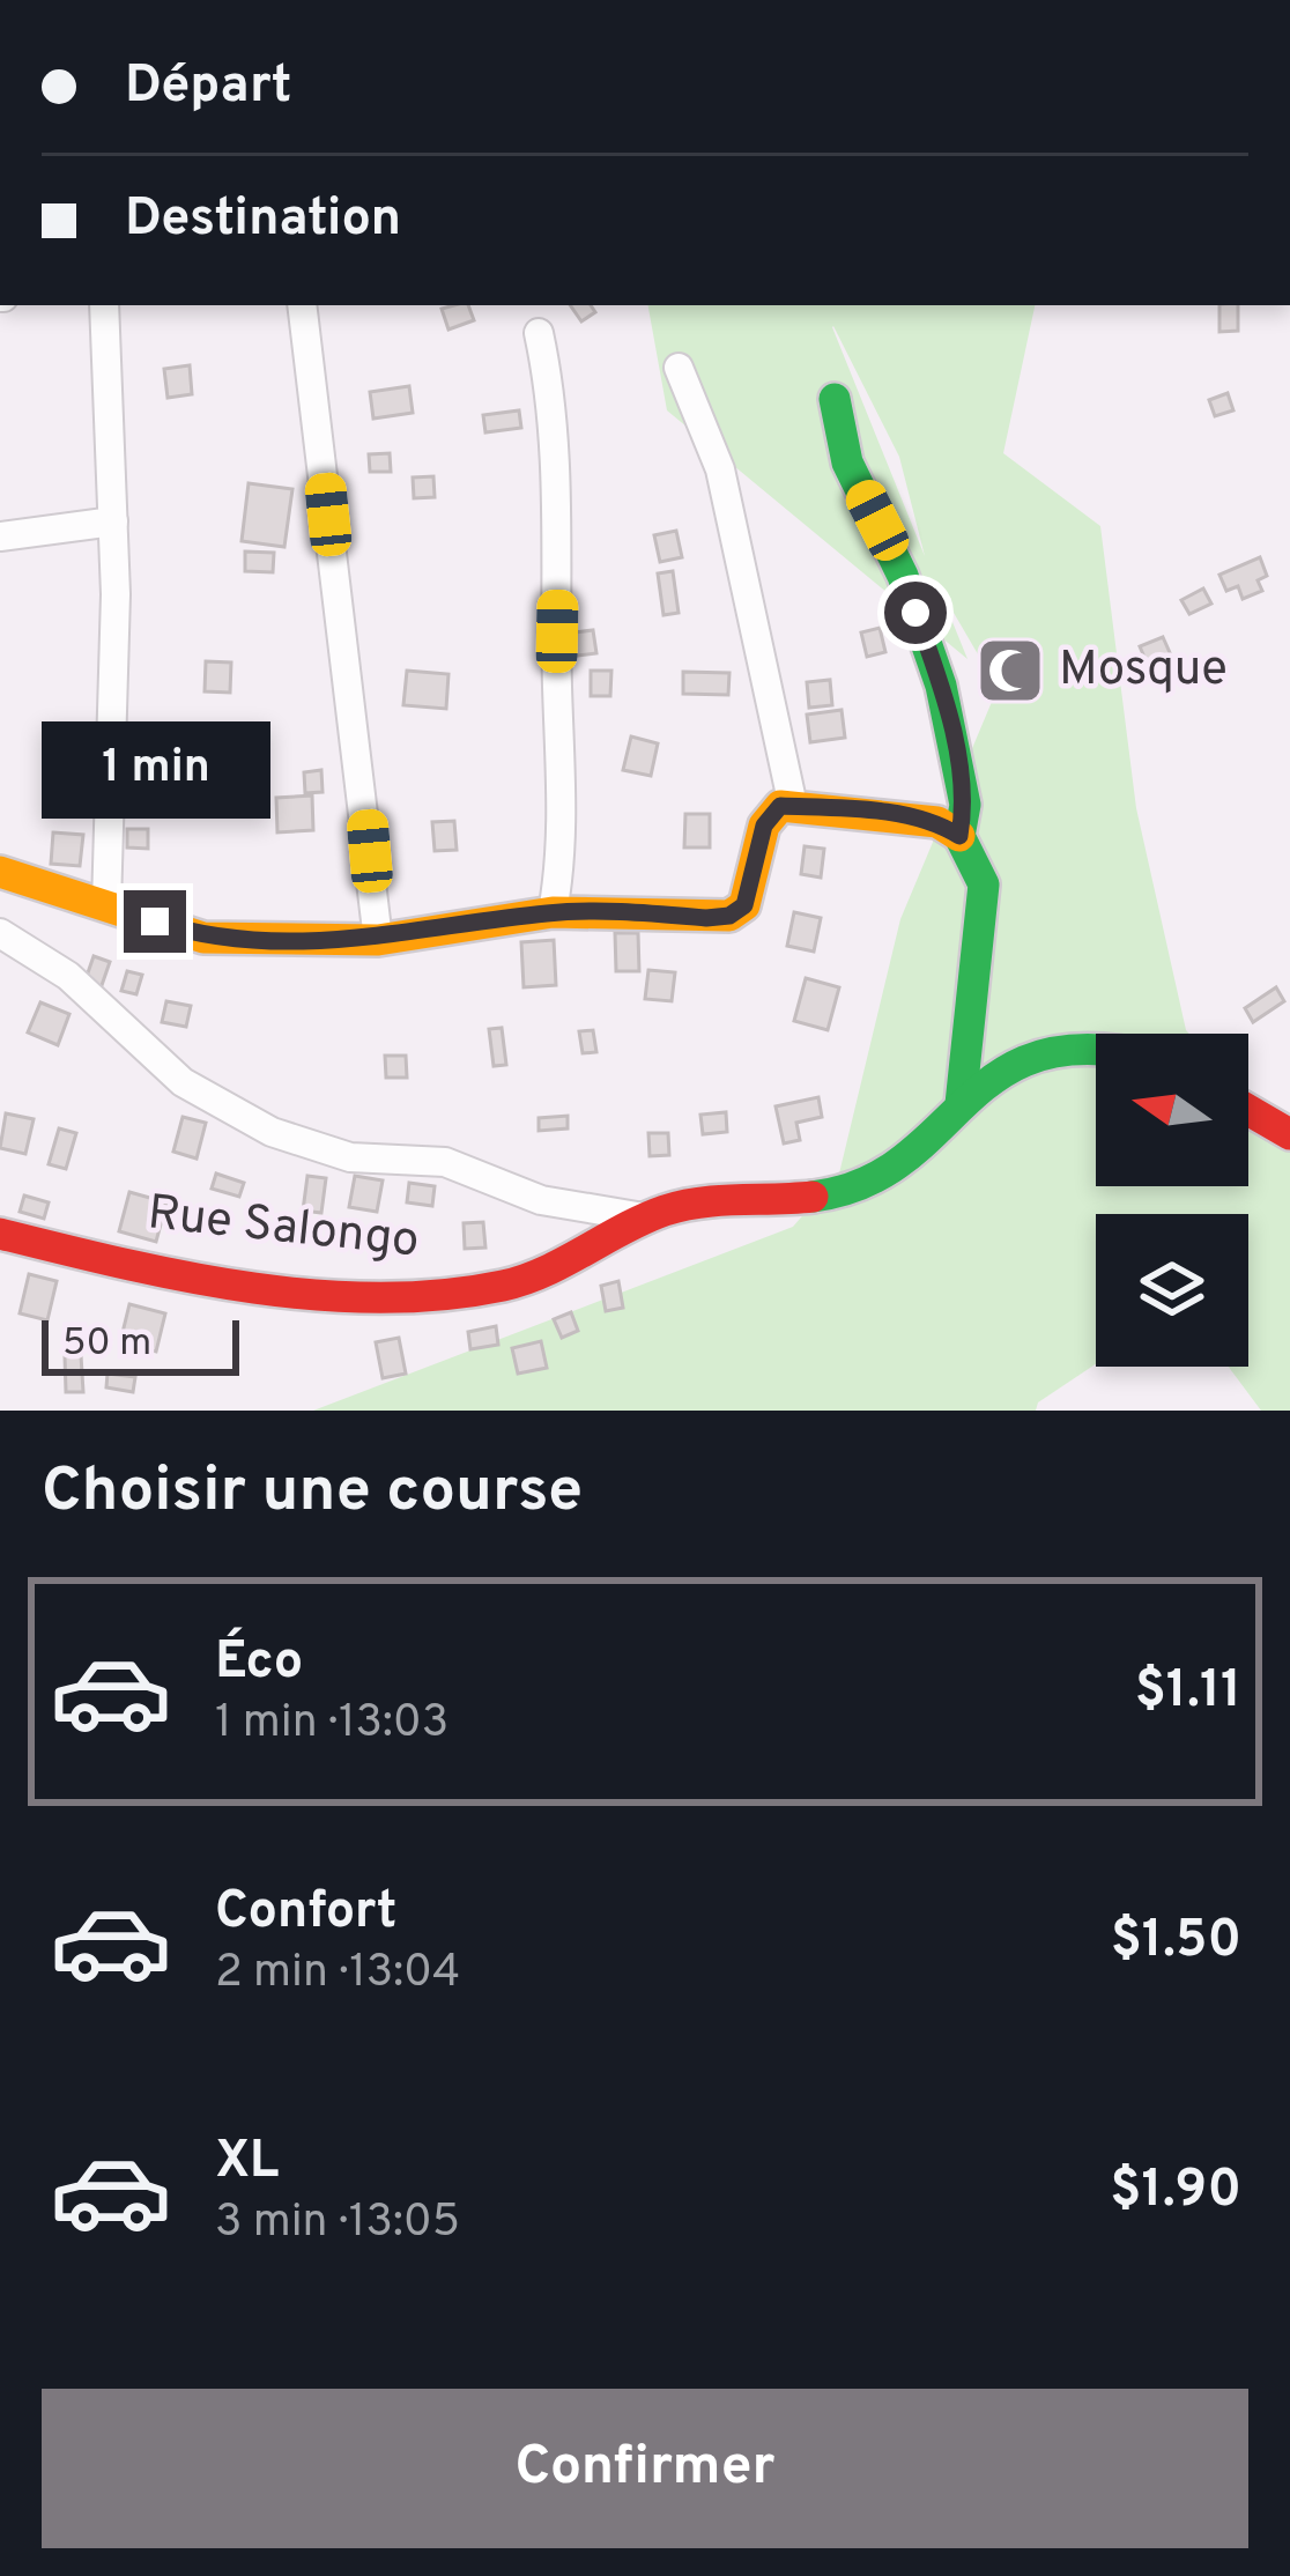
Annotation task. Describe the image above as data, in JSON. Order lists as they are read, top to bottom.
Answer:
{
  "streets": {
    "street": ["Rue Salongo"]
  },
  "places": {
    "mosque": ["Mosque"]
  },
  "scale_bar": "50 m",
  "north": "left",
  "page": {
    "banner": ["Départ", "Destination"],
    "bubble": "1 min",
    "scale": "50 m",
    "heading": "Choisir une course",
    "list": [
      {
        "name": "Éco",
        "note": "1 min · 13:03",
        "value": "$1.11"
      },
      {
        "name": "Confort",
        "note": "2 min · 13:04",
        "value": "$1.50"
      },
      {
        "name": "XL",
        "note": "3 min · 13:05",
        "value": "$1.90"
      }
    ],
    "buttons": "Confirmer"
  }
}
